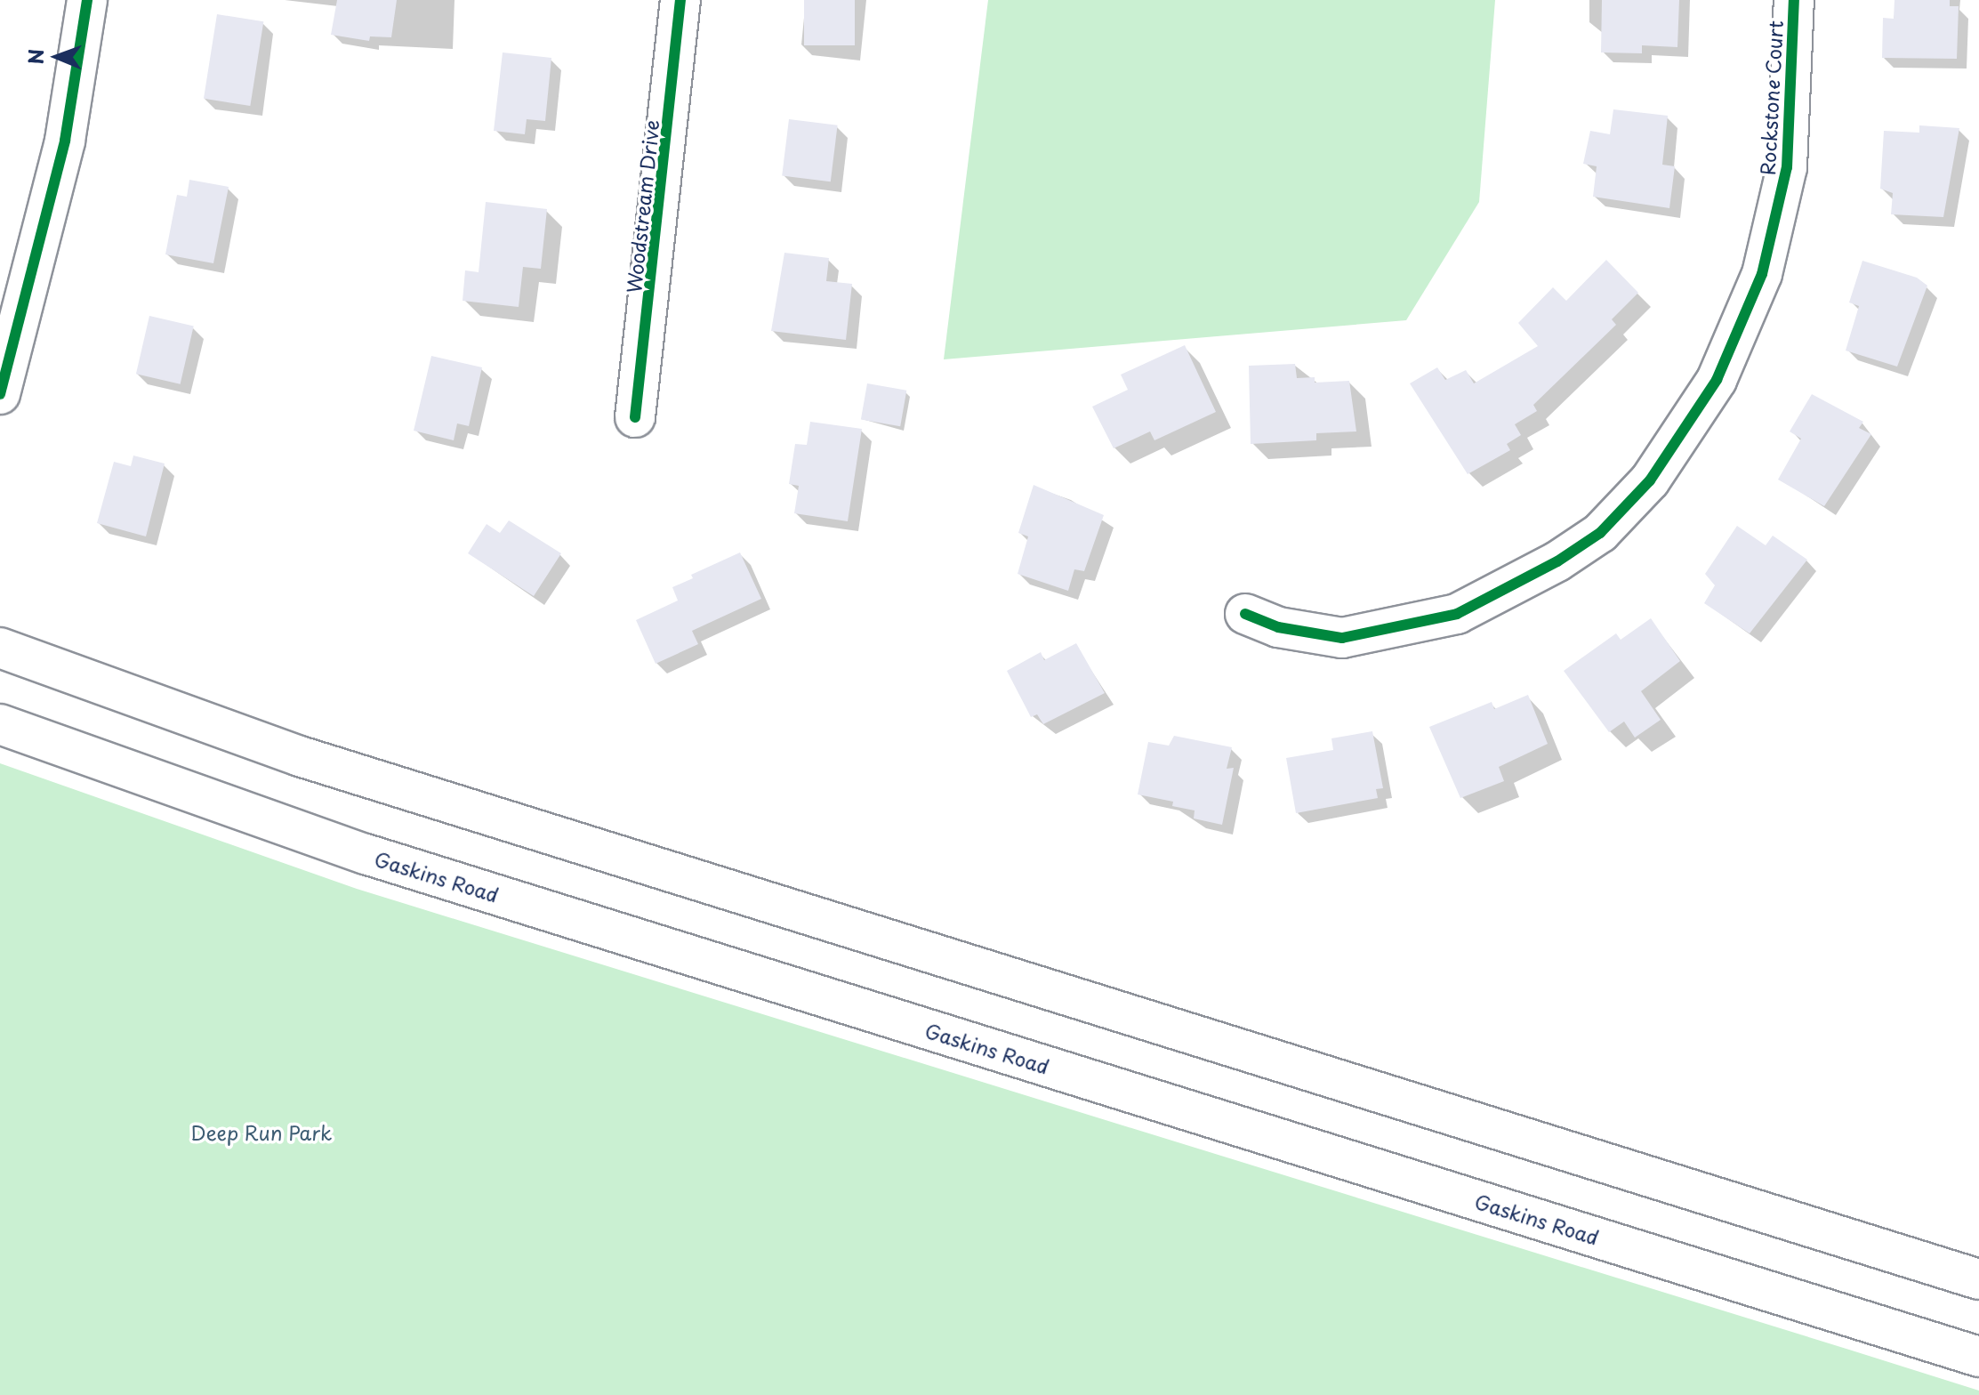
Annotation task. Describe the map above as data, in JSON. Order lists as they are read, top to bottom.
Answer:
{
  "streets": {
    "main road": ["Rockstone Court", "Woodstream Drive", "Gaskins Road"]
  },
  "parks": ["Deep Run Park"],
  "north": "left"
}
